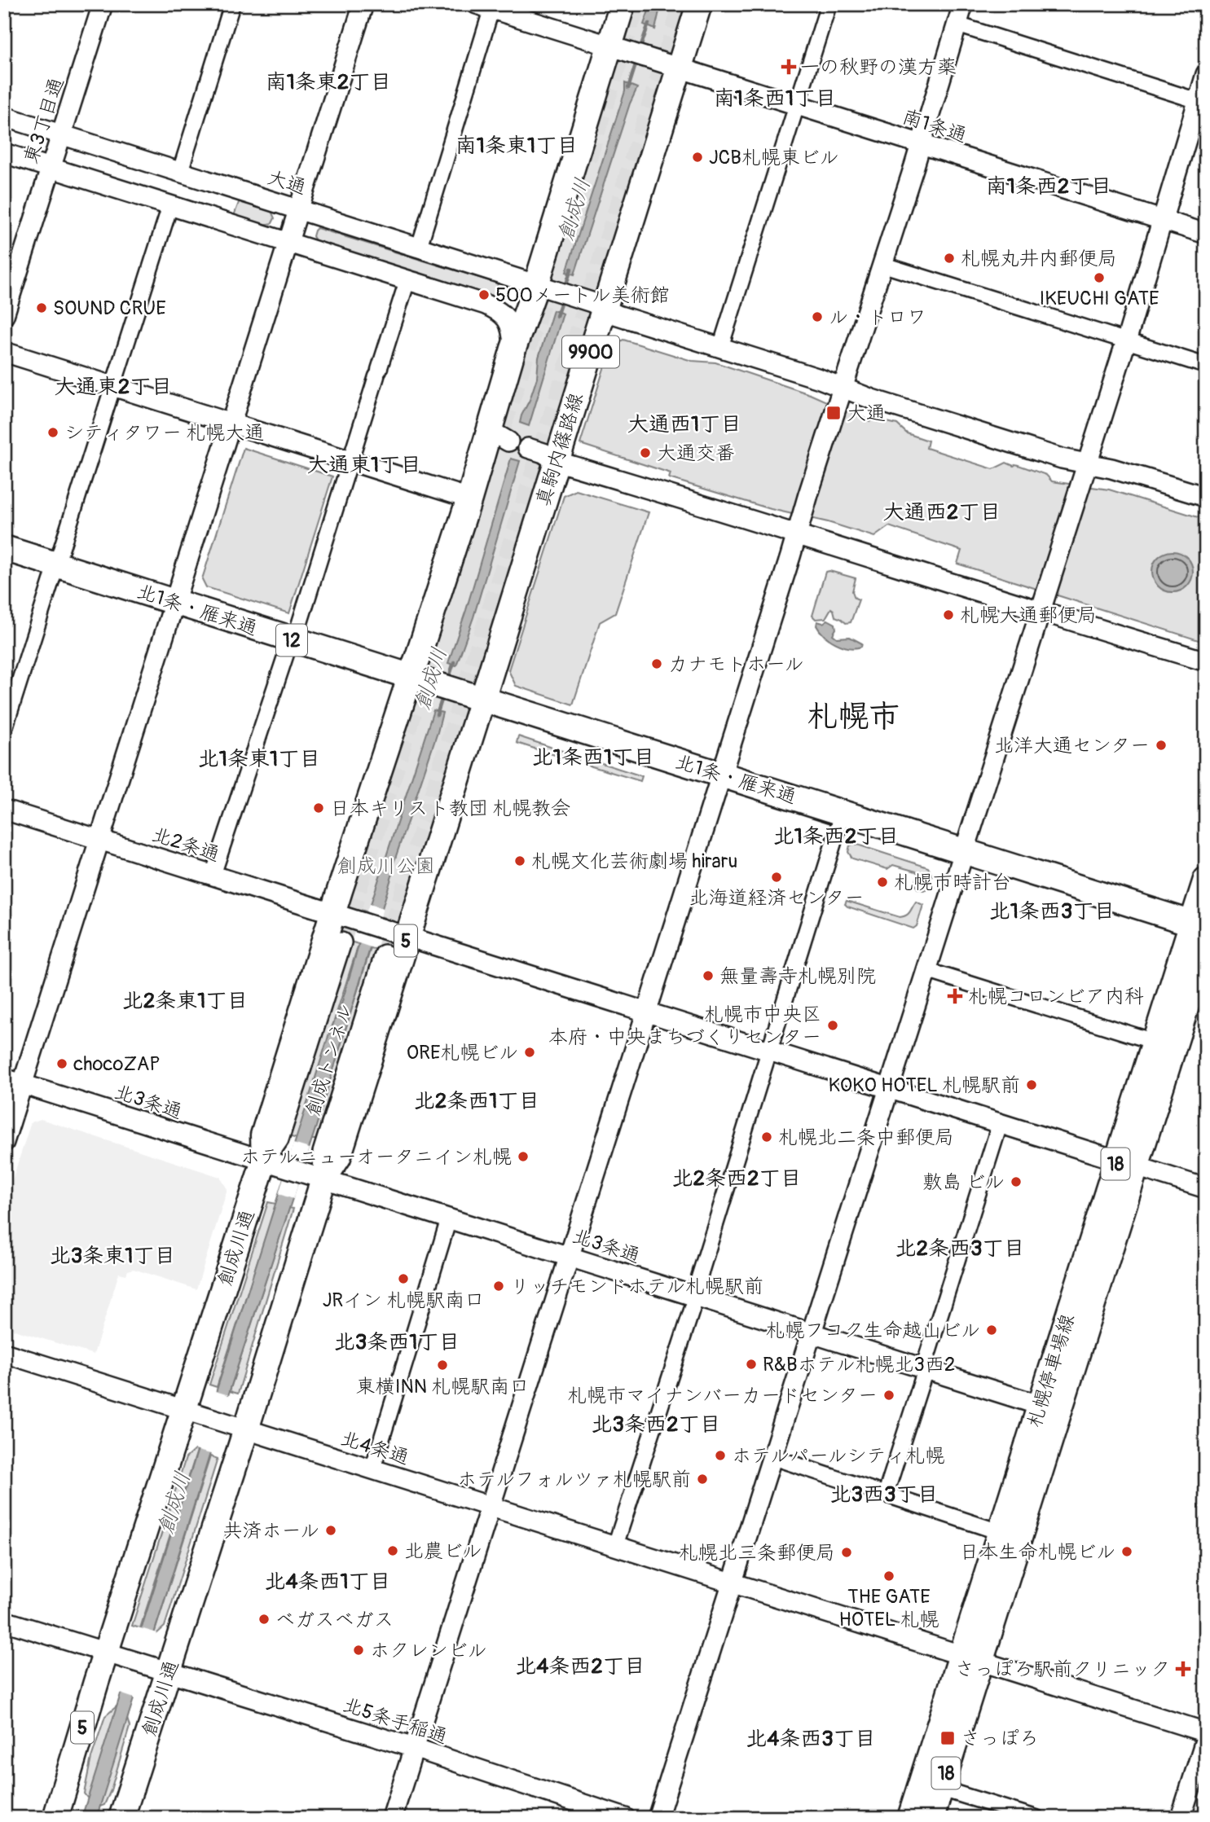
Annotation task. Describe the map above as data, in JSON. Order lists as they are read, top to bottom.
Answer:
{
  "streets": {
    "main road": [
      "9900",
      "真駒内篠路線",
      "北1条・雁来通",
      "12",
      "5",
      "18",
      "創成川通",
      "札幌停車場線"
    ],
    "street": [
      "東3丁目通",
      "南1条通",
      "大通",
      "北2条通",
      "創成トンネル",
      "北3条通",
      "北4条通",
      "北5条手稲通"
    ]
  },
  "crossings": [
    ["東3丁目通", "大通"],
    ["南1条通", "真駒内篠路線"],
    ["大通", "真駒内篠路線"],
    ["真駒内篠路線", "北1条・雁来通"],
    ["真駒内篠路線", "創成川通"],
    ["北1条・雁来通", "創成川通"],
    ["北1条・雁来通", "札幌停車場線"],
    ["北2条通", "創成川通"],
    ["創成トンネル", "北3条通"],
    ["創成トンネル", "創成川通"],
    ["北3条通", "創成川通"],
    ["北3条通", "札幌停車場線"],
    ["創成川通", "北4条通"],
    ["創成川通", "北5条手稲通"],
    ["札幌停車場線", "北4条通"]
  ],
  "districts": [
    "南1条東2丁目",
    "南1条西1丁目",
    "南1条東1丁目",
    "南1条西2丁目",
    "大通東2丁目",
    "大通西1丁目",
    "大通東1丁目",
    "大通西2丁目",
    "札幌市",
    "北1条西1丁目",
    "北1条東1丁目",
    "北1条西2丁目",
    "北1条西3丁目",
    "北2条東1丁目",
    "北2条西1丁目",
    "北2条西2丁目",
    "北2条西3丁目",
    "北3条東1丁目",
    "北3条西1丁目",
    "北3条西2丁目",
    "北3西3丁目",
    "北4条西1丁目",
    "北4条西2丁目",
    "北4条西3丁目"
  ],
  "water": ["創成川"],
  "parks": ["創成川公園"],
  "places": {
    "health": ["一の秋野の漢方薬", "札幌コロンビア内科", "さっぽろ駅前クリニック"],
    "other": [
      "JCB札幌東ビル",
      "札幌丸井内郵便局",
      "IKEUCHI GATE",
      "500メートル美術館",
      "SOUND CRUE",
      "ル・トロワ",
      "シティタワー 札幌大通",
      "大通交番",
      "札幌大通郵便局",
      "カナモトホール",
      "北洋大通センター",
      "日本キリスト教団 札幌教会",
      "札幌文化芸術劇場 hiraru",
      "北海道経済センター",
      "札幌市時計台",
      "無量壽寺札幌別院",
      "札幌市中央区 本府・中央まちづくりセンター",
      "ORE札幌ビル",
      "chocoZAP",
      "KOKO HOTEL 札幌駅前",
      "札幌北二条中郵便局",
      "ホテルニューオータニイン札幌",
      "敷島 ビル",
      "JRイン 札幌駅南口",
      "リッチモンドホテル札幌駅前",
      "札幌フコク生命越山ビル",
      "R&Bホテル札幌北3西2",
      "東横INN 札幌駅南口",
      "札幌市マイナンバーカードセンター",
      "ホテルパールシティ札幌",
      "ホテルフォルツァ札幌駅前",
      "共済ホール",
      "北農ビル",
      "日本生命札幌ビル",
      "札幌北三条郵便局",
      "THE GATE HOTEL 札幌",
      "ベガスベガス",
      "ホクレンビル"
    ],
    "transit": ["大通", "さっぽろ"]
  }
}
